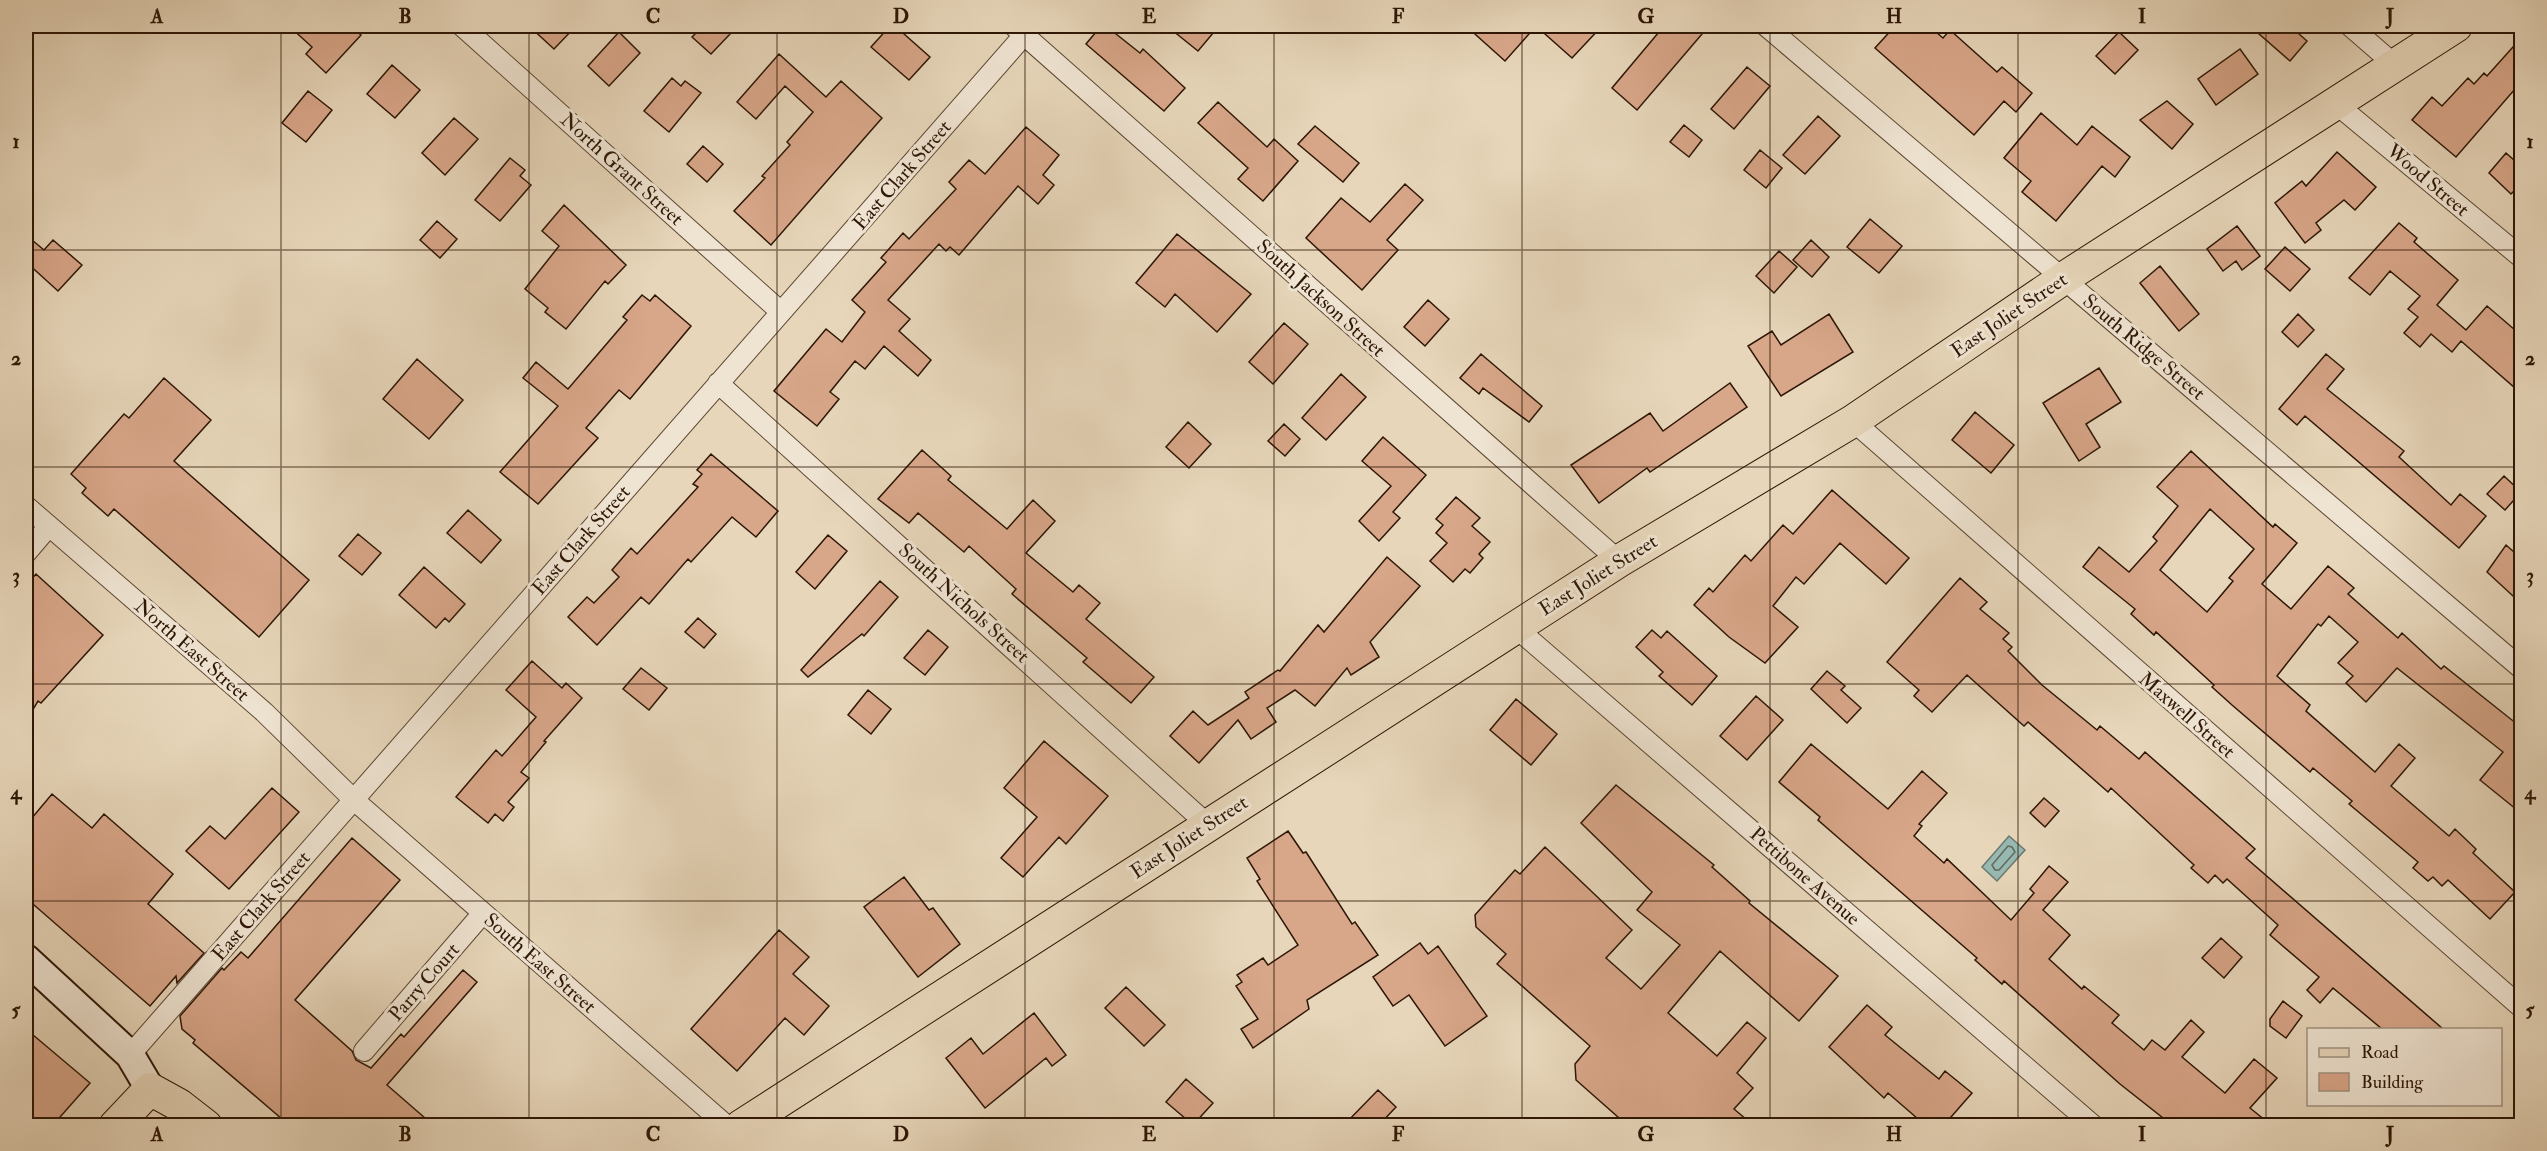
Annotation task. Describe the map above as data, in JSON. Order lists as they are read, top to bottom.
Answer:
{
  "streets": {
    "main road": ["East Joliet Street"],
    "street": [
      "North Grant Street",
      "East Clark Street",
      "Wood Street",
      "South Jackson Street",
      "South Ridge Street",
      "South Nichols Street",
      "North East Street",
      "Maxwell Street",
      "Pettibone Avenue",
      "South East Street",
      "Parry Court"
    ]
  },
  "crossings": [
    ["North Grant Street", "East Clark Street"],
    ["East Clark Street", "South Jackson Street"],
    ["East Clark Street", "South Nichols Street"],
    ["East Clark Street", "North East Street"],
    ["East Clark Street", "South East Street"],
    ["Wood Street", "East Joliet Street"],
    ["South Jackson Street", "East Joliet Street"],
    ["East Joliet Street", "South Ridge Street"],
    ["East Joliet Street", "South Nichols Street"],
    ["East Joliet Street", "Maxwell Street"],
    ["East Joliet Street", "Pettibone Avenue"],
    ["North East Street", "South East Street"],
    ["South East Street", "Parry Court"]
  ],
  "legend": ["Road", "Building"],
  "grid": {
    "columns": [
      "A",
      "B",
      "C",
      "D",
      "E",
      "F",
      "G",
      "H",
      "I",
      "J"
    ],
    "rows": [
      "1",
      "2",
      "3",
      "4",
      "5"
    ]
  }
}
